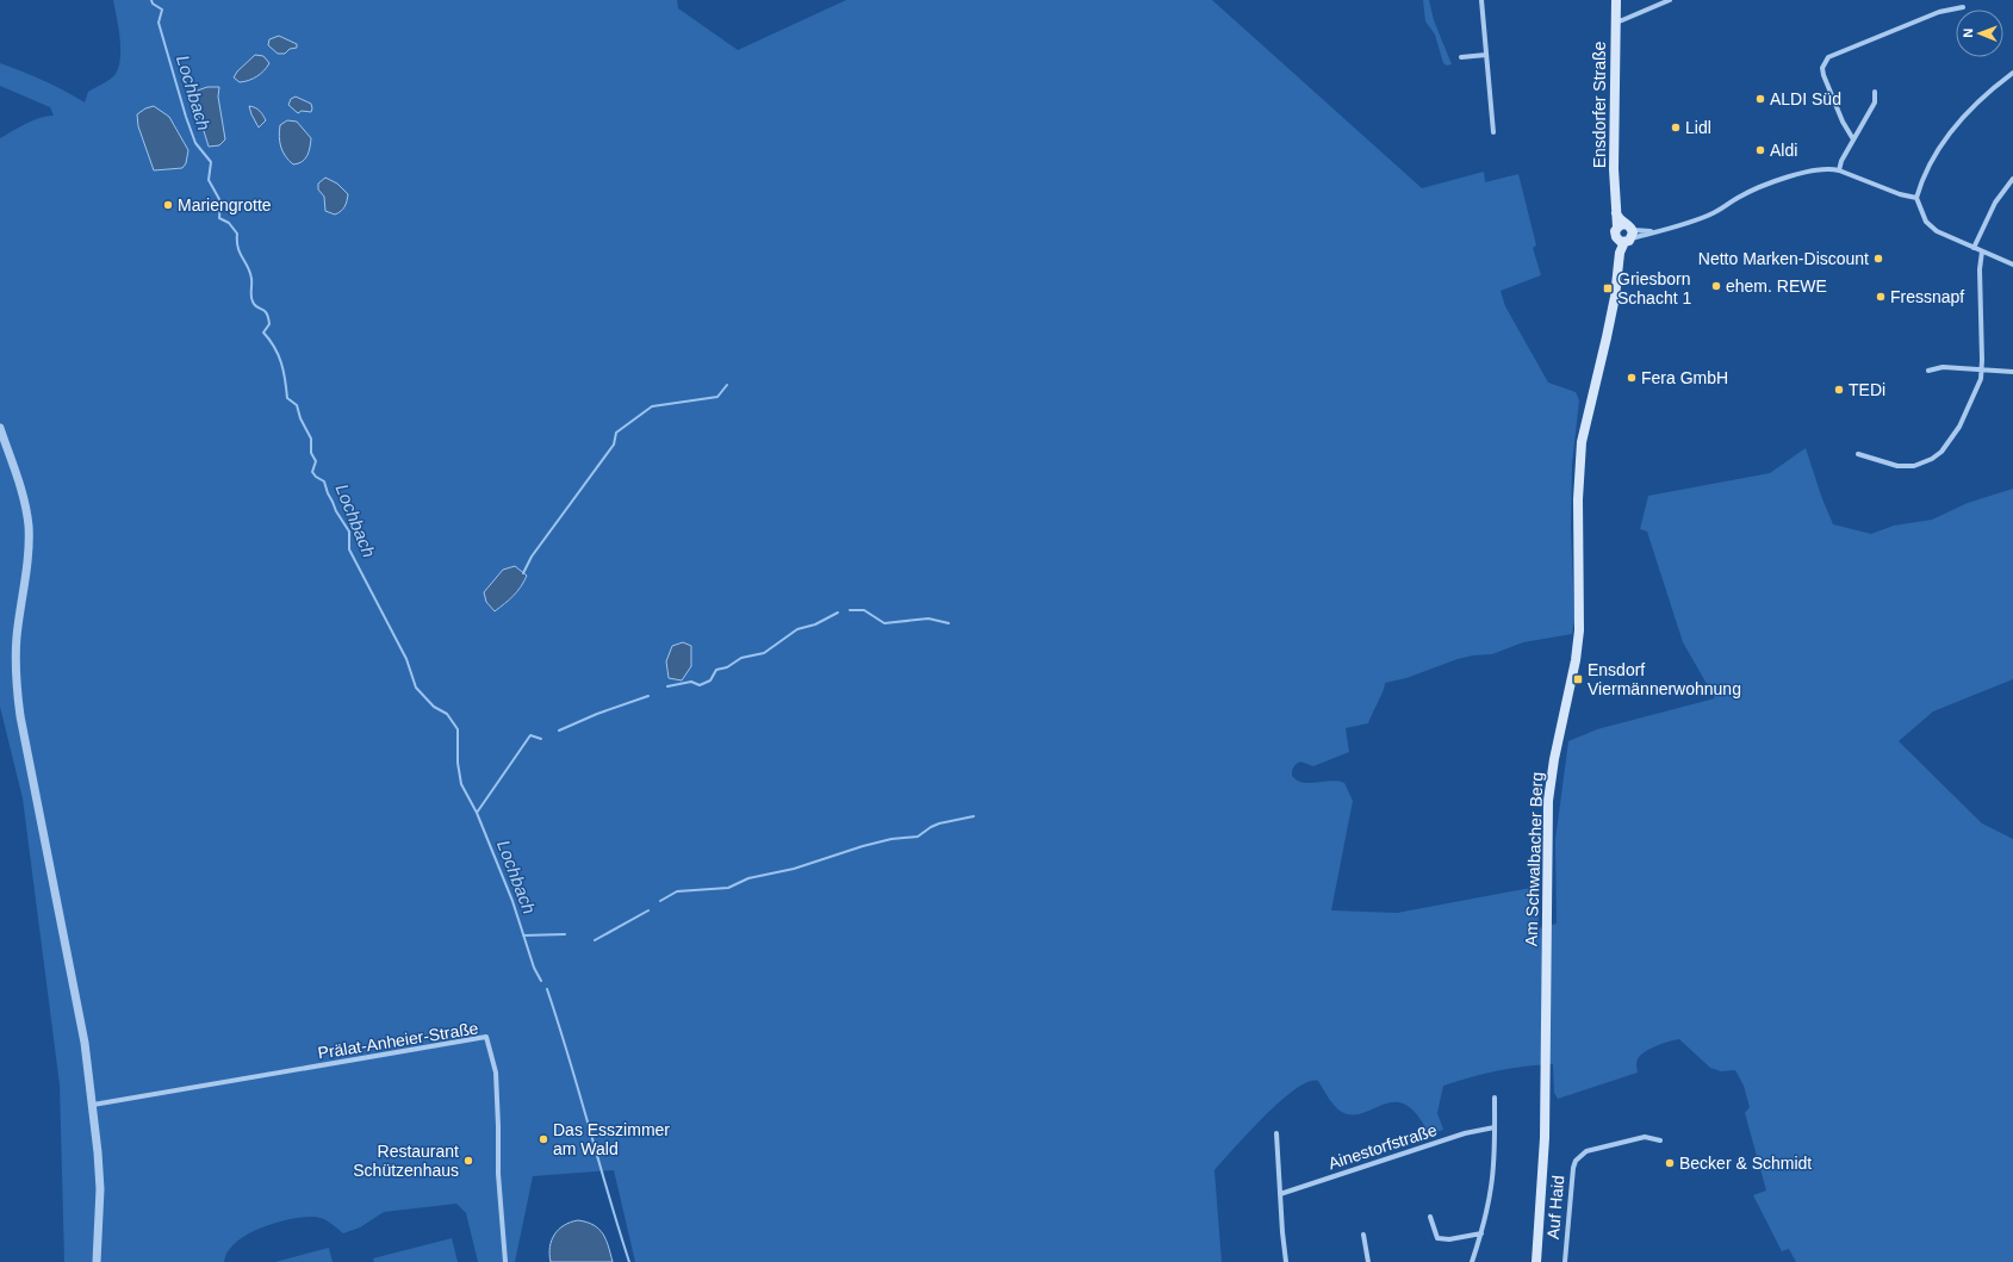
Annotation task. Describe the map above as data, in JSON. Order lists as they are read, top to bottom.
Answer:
{
  "streets": {
    "main road": ["Ensdorfer Straße", "Am Schwalbacher Berg"],
    "street": ["Prälat-Anheier-Straße", "Ainestorfstraße", "Auf Haid"]
  },
  "crossings": [
    ["Ensdorfer Straße", "Am Schwalbacher Berg"]
  ],
  "water": ["Lochbach"],
  "places": {
    "other": [
      "ALDI Süd",
      "Lidl",
      "Aldi",
      "Mariengrotte",
      "Netto Marken-Discount",
      "ehem. REWE",
      "Fressnapf",
      "Fera GmbH",
      "TEDi",
      "Das Esszimmer am Wald",
      "Restaurant Schützenhaus",
      "Becker & Schmidt"
    ],
    "transit": ["Griesborn Schacht 1", "Ensdorf Viermännerwohnung"]
  },
  "north": "left"
}
